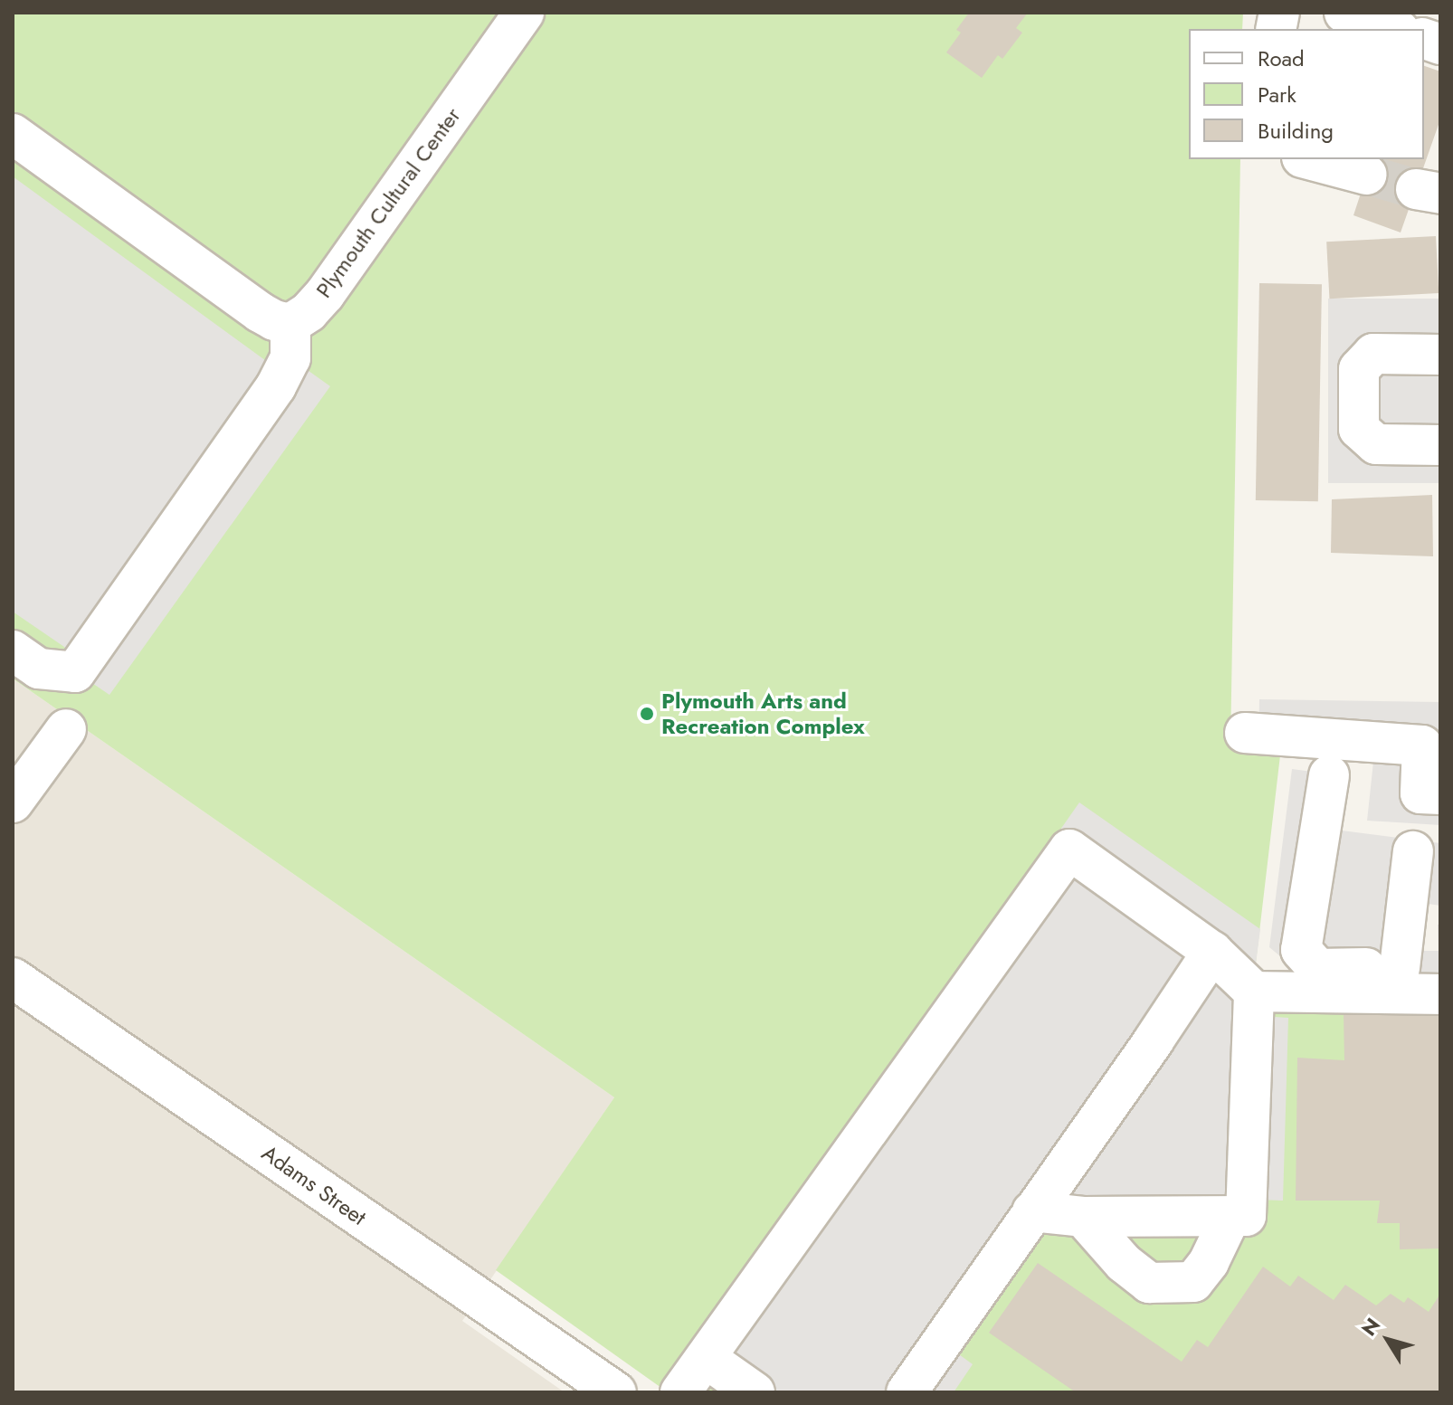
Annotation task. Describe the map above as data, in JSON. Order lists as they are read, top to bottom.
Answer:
{
  "streets": {
    "street": ["Plymouth Cultural Center", "Adams Street"]
  },
  "places": ["Plymouth Arts and Recreation Complex"],
  "legend": ["Road", "Park", "Building"],
  "north": "top left"
}
